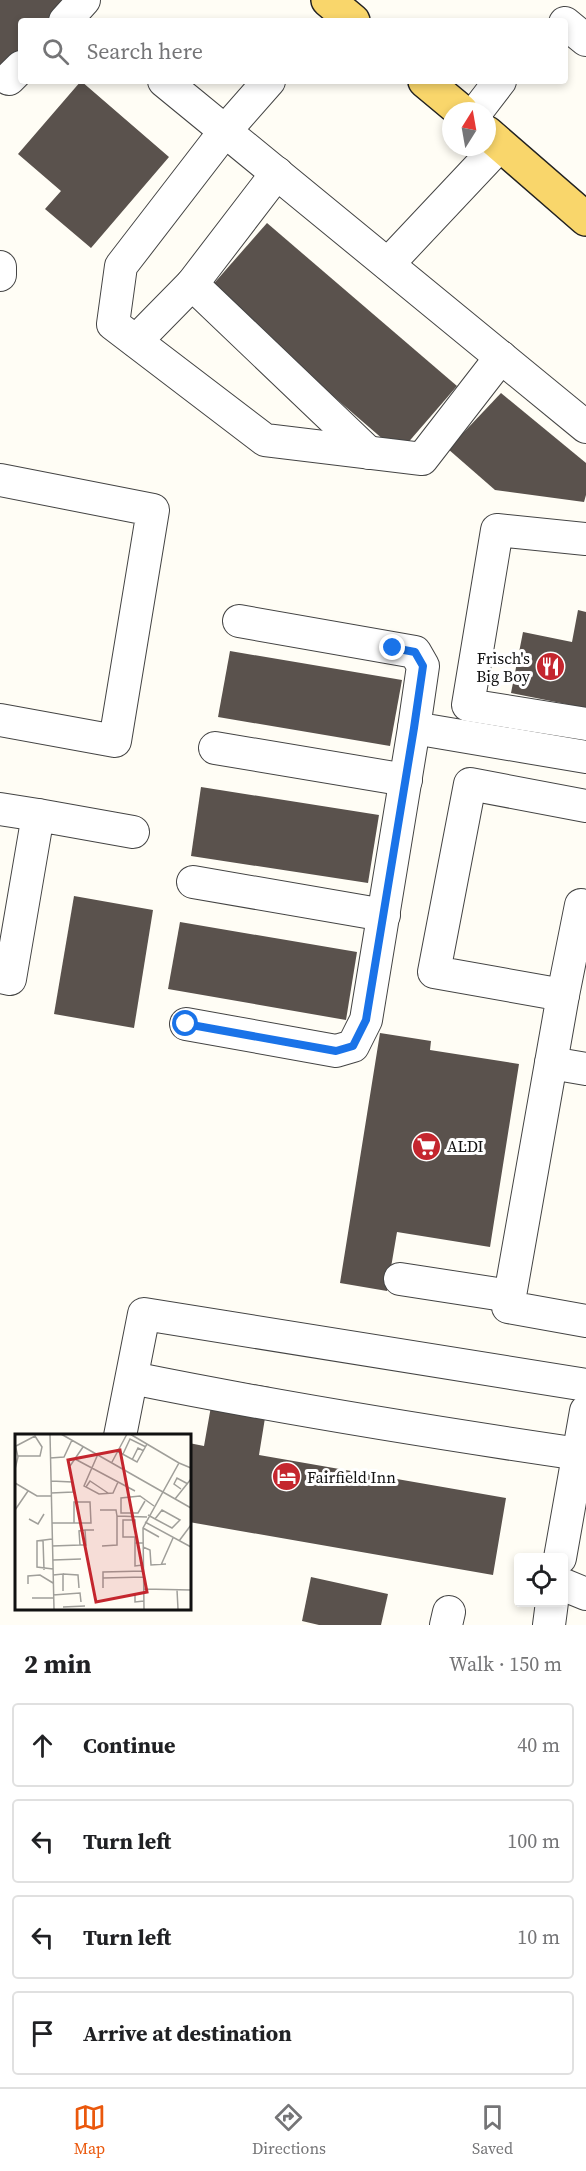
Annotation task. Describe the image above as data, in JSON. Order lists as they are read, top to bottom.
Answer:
{
  "places": {
    "restaurant": ["Frisch's Big Boy"],
    "supermarket": ["ALDI"],
    "hotel": ["Fairfield Inn"]
  },
  "north": "top",
  "page": {
    "search": "Search here",
    "heading": ["2 min", "Walk · 150 m"],
    "list": [
      ["Continue", "40 m"],
      ["Turn left", "100 m"],
      ["Turn left", "10 m"],
      "Arrive at destination"
    ],
    "nav": ["Map", "Directions", "Saved"]
  }
}
